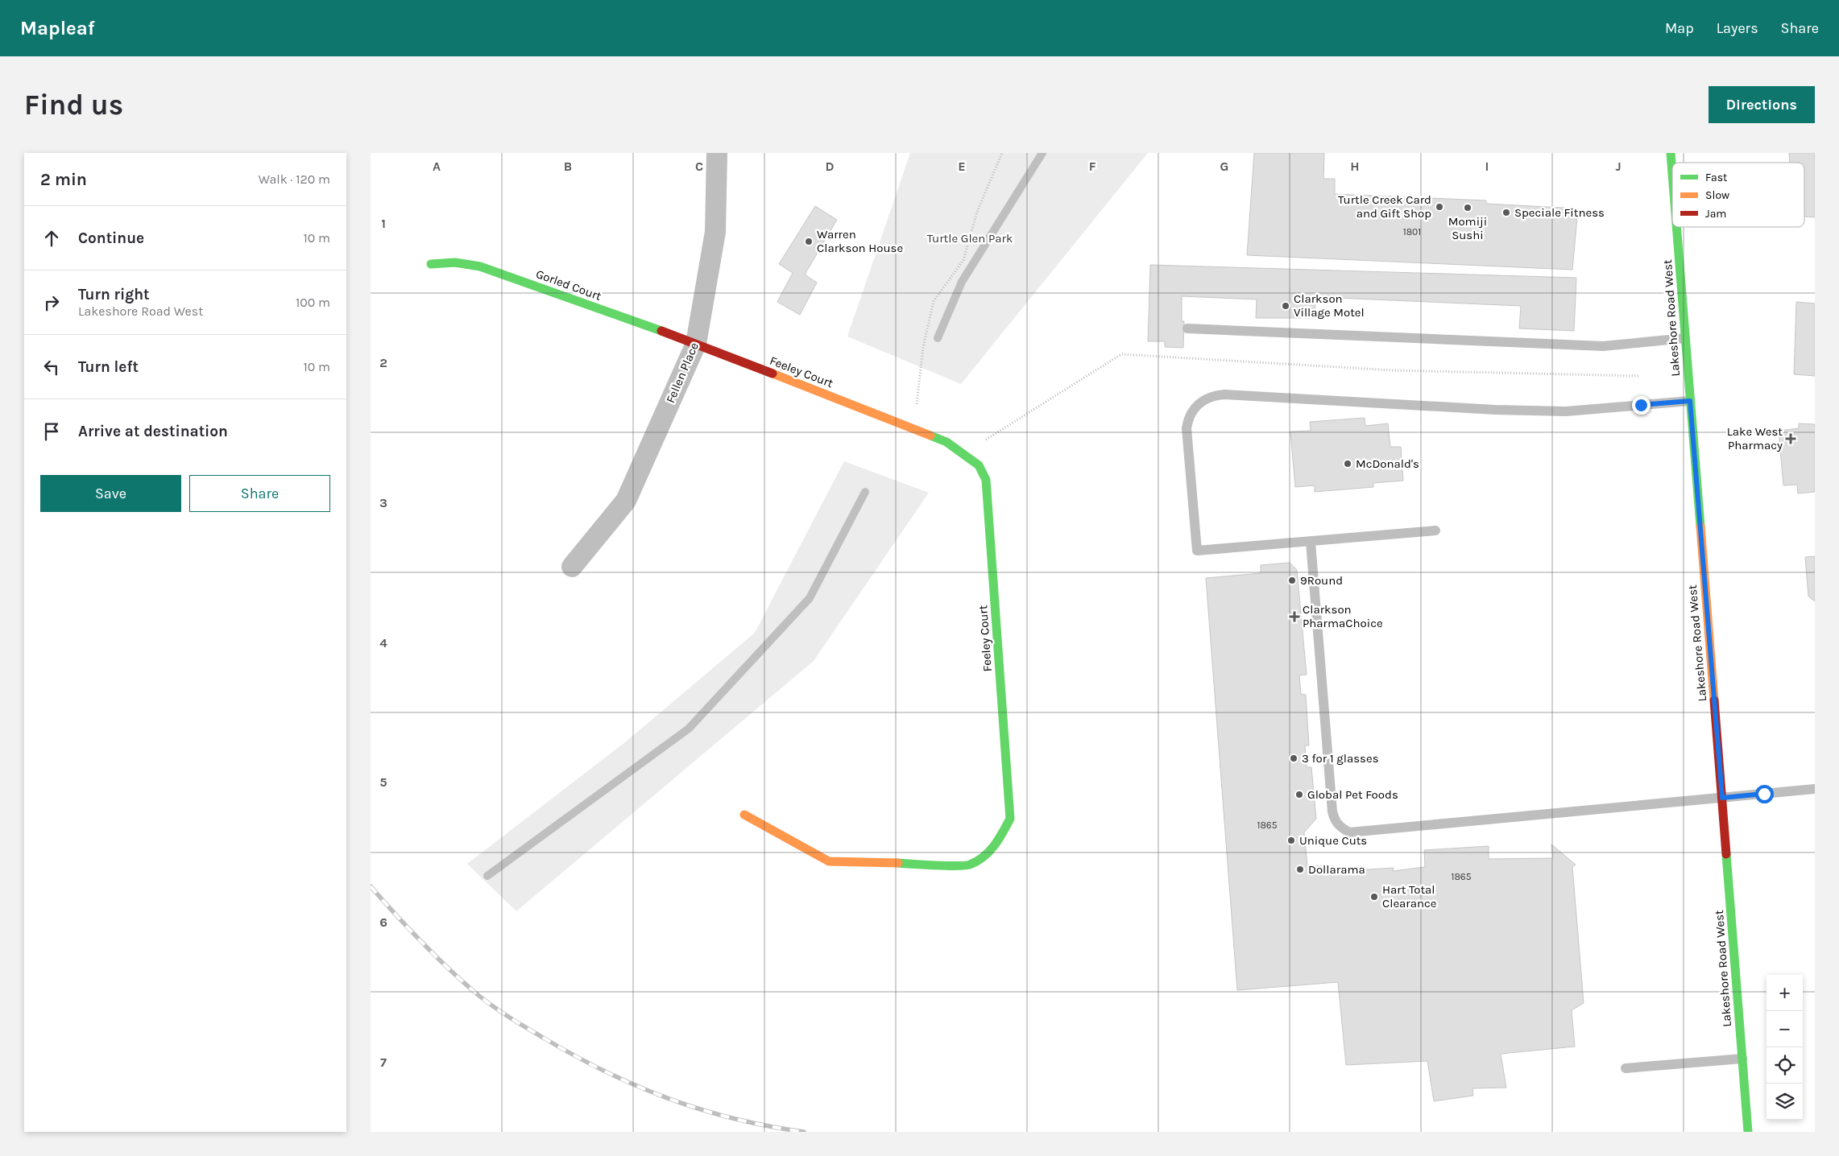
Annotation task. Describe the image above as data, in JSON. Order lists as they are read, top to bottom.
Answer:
{
  "streets": {
    "street": [
      "Gorled Court",
      "Lakeshore Road West",
      "Feeley Court",
      "Fellen Place"
    ]
  },
  "crossings": [
    ["Gorled Court", "Feeley Court"],
    ["Gorled Court", "Fellen Place"],
    ["Feeley Court", "Fellen Place"]
  ],
  "parks": ["Turtle Glen Park"],
  "places": {
    "other": [
      "Turtle Creek Card and Gift Shop",
      "Momiji Sushi",
      "Speciale Fitness",
      "Warren Clarkson House",
      "Clarkson Village Motel",
      "McDonald's",
      "9Round",
      "3 for 1 glasses",
      "Global Pet Foods",
      "Unique Cuts",
      "Dollarama",
      "Hart Total Clearance"
    ],
    "health": ["Lake West Pharmacy", "Clarkson PharmaChoice"]
  },
  "house_numbers": ["1801", "1865", "1865"],
  "legend": ["Fast", "Slow", "Jam"],
  "page": {
    "header": "Mapleaf",
    "nav": ["Map", "Layers", "Share"],
    "buttons": [
      "Directions",
      ["Save", "Share"]
    ],
    "title": "Find us",
    "heading": ["2 min", "Walk · 120 m"],
    "list": [
      ["Continue", "10 m"],
      ["Turn right", "Lakeshore Road West", "100 m"],
      ["Turn left", "10 m"],
      "Arrive at destination"
    ],
    "map_buttons": ["+", "−"]
  },
  "grid": {
    "columns": [
      "A",
      "B",
      "C",
      "D",
      "E",
      "F",
      "G",
      "H",
      "I",
      "J"
    ],
    "rows": [
      "1",
      "2",
      "3",
      "4",
      "5",
      "6",
      "7"
    ]
  }
}
